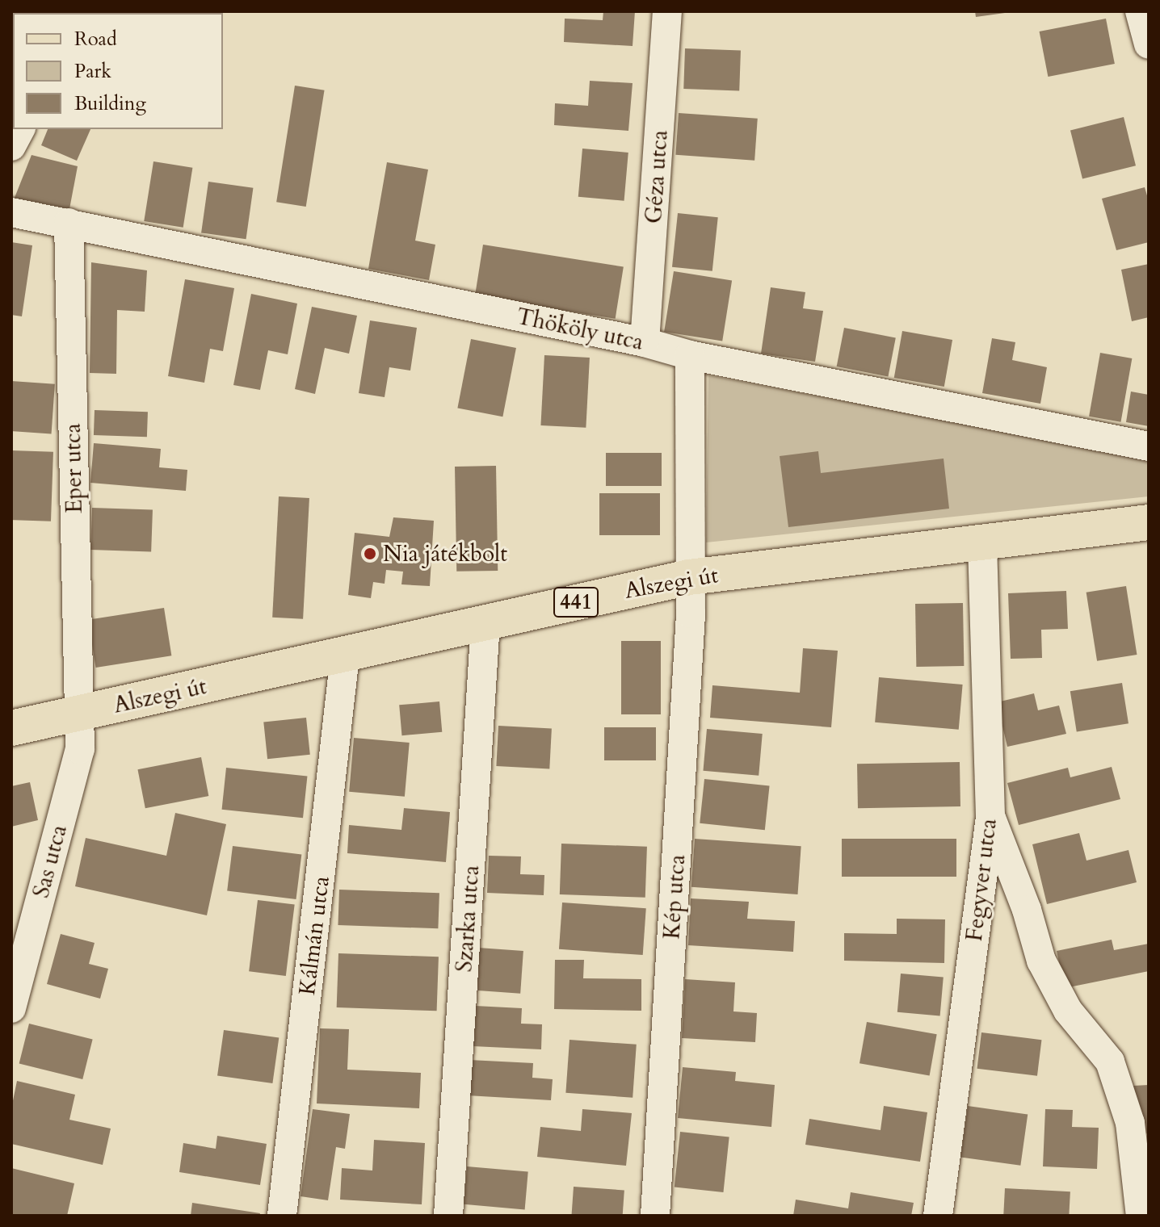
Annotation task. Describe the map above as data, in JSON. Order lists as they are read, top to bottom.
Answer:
{
  "streets": {
    "main road": ["Alszegi út", "441"],
    "street": [
      "Géza utca",
      "Thököly utca",
      "Eper utca",
      "Sas utca",
      "Fegyver utca",
      "Kép utca",
      "Szarka utca",
      "Kálmán utca"
    ]
  },
  "crossings": [
    ["Géza utca", "Thököly utca"],
    ["Thököly utca", "Eper utca"],
    ["Eper utca", "Alszegi út"],
    ["Eper utca", "Sas utca"],
    ["Alszegi út", "Sas utca"],
    ["Alszegi út", "Fegyver utca"],
    ["Alszegi út", "Kép utca"],
    ["Alszegi út", "Szarka utca"],
    ["Alszegi út", "Kálmán utca"]
  ],
  "places": ["Nia játékbolt"],
  "legend": ["Road", "Park", "Building"]
}
